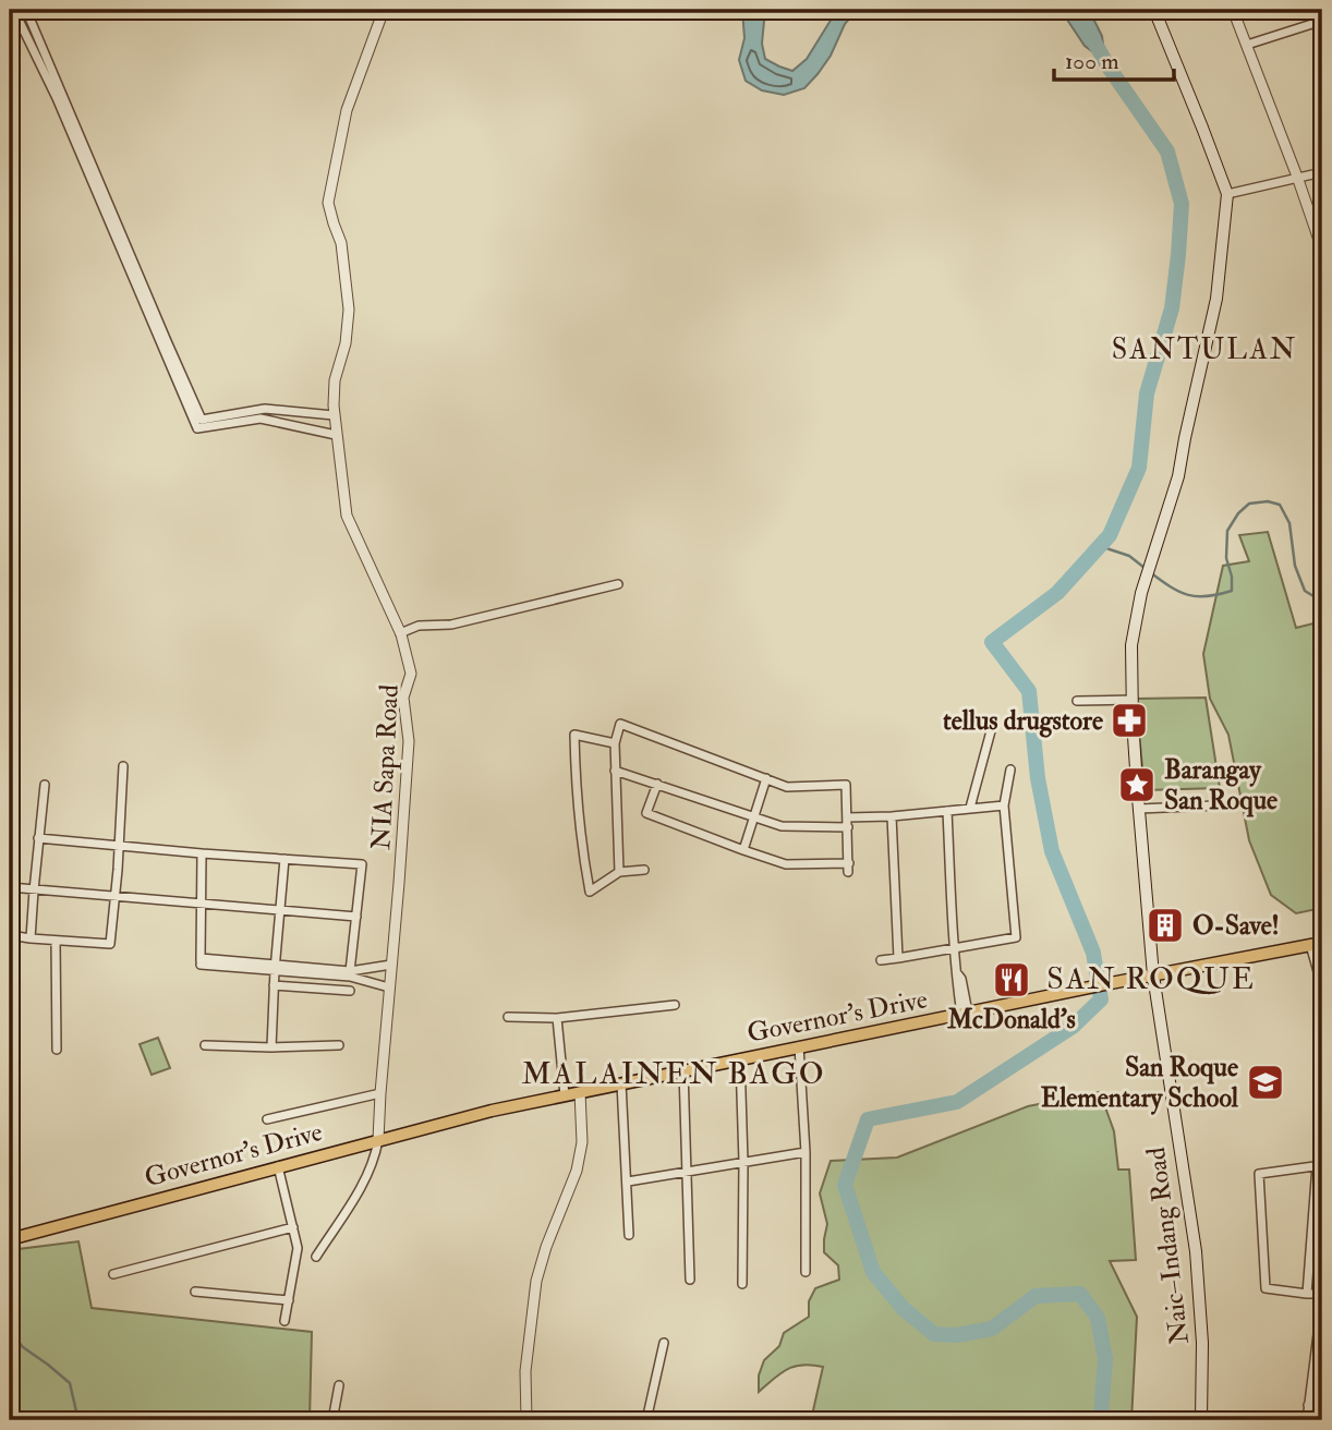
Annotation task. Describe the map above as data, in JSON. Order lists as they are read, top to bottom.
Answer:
{
  "streets": {
    "main road": ["Governor's Drive", "Naic–Indang Road"],
    "street": ["NIA Sapa Road"]
  },
  "crossings": [
    ["NIA Sapa Road", "Governor's Drive"],
    ["Governor's Drive", "Naic–Indang Road"]
  ],
  "districts": ["SANTULAN", "SAN ROQUE", "MALAINEN BAGO"],
  "places": {
    "pharmacy": ["tellus drugstore"],
    "place": ["Barangay San Roque"],
    "building": ["O-Save!"],
    "restaurant": ["McDonald's"],
    "school or university": ["San Roque Elementary School"]
  },
  "scale_bar": "100 m"
}
